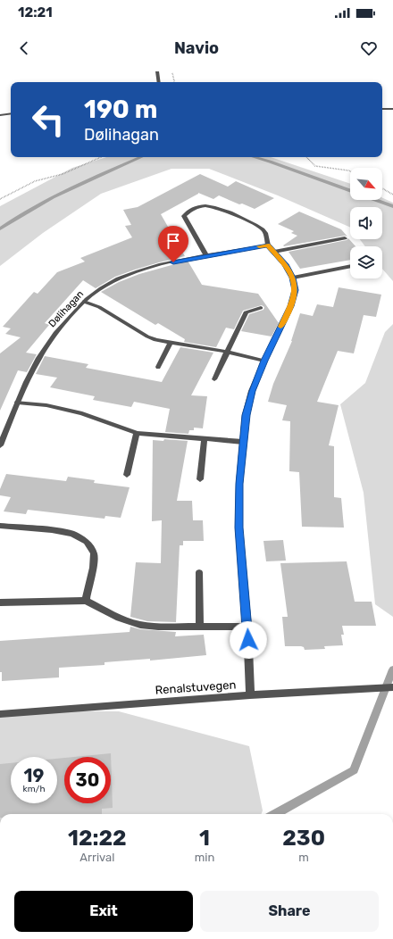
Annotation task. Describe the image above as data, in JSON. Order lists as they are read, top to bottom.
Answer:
{
  "streets": {
    "street": ["Dølihagan", "Renalstuvegen"]
  },
  "north": "bottom right",
  "page": {
    "status": "12:21",
    "header": "Navio",
    "turn": ["190 m", "Dølihagan"],
    "speed": "19 km/h",
    "limit": "30",
    "eta": [
      "12:22",
      "Arrival",
      "1",
      "min",
      "230",
      "m"
    ],
    "buttons": ["Exit", "Share"]
  }
}
